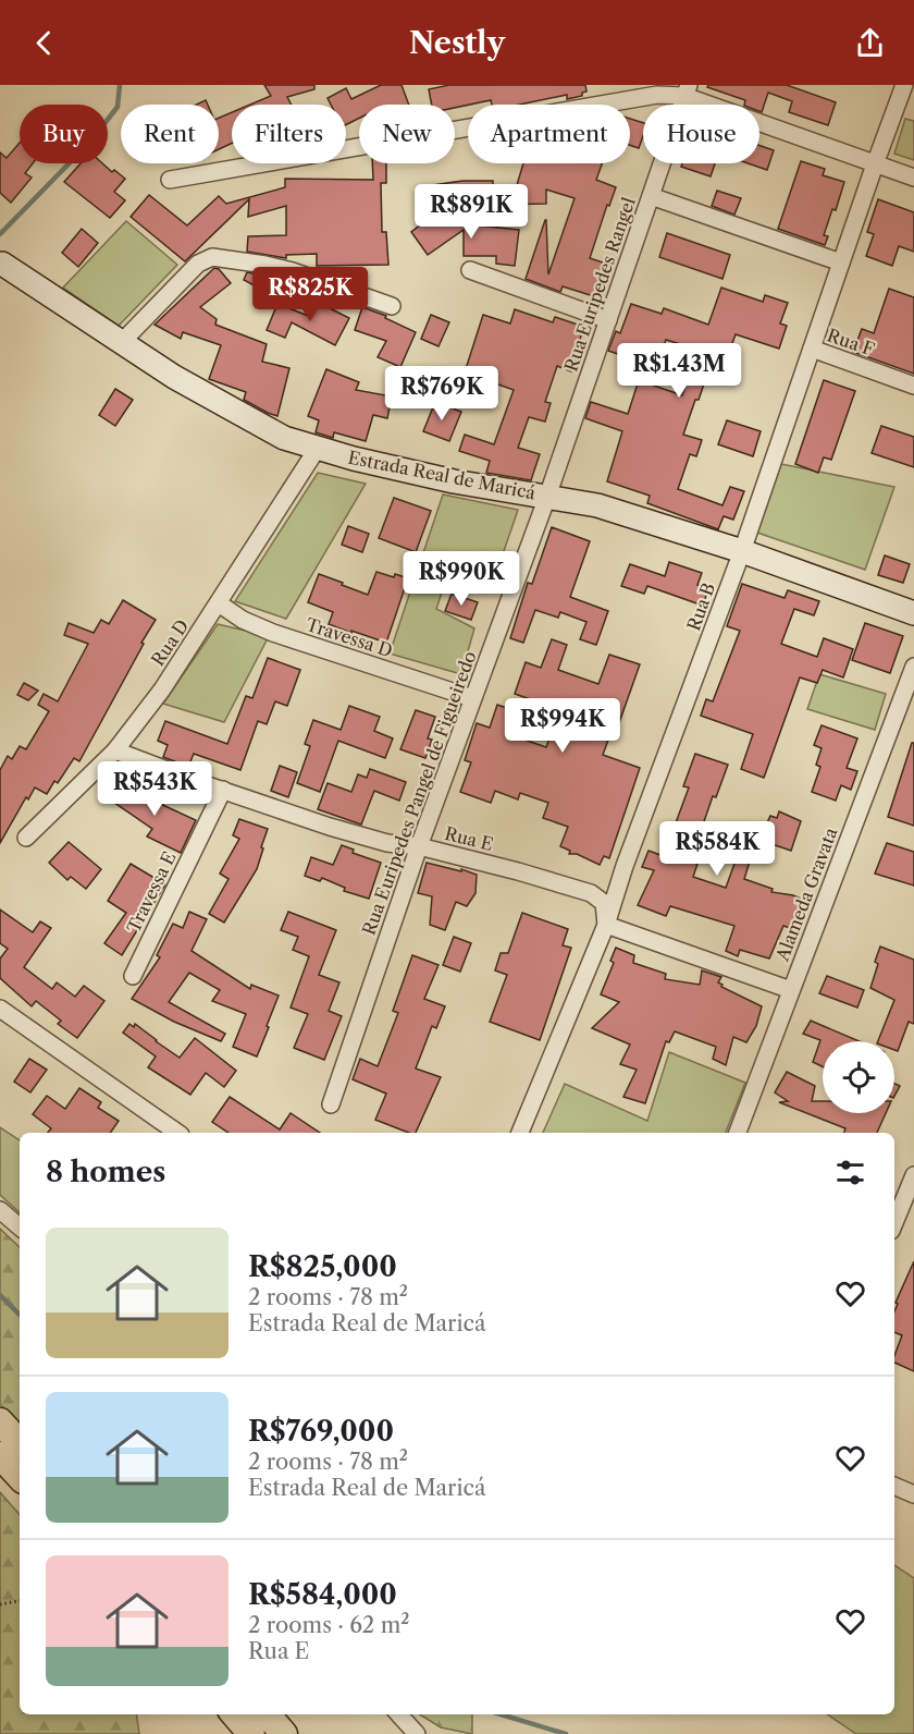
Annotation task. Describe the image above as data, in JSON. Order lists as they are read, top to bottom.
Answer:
{
  "streets": {
    "main road": ["Estrada Real de Maricá"],
    "street": [
      "Rua Euripedes Rangel",
      "Rua F",
      "Rua B",
      "Travessa D",
      "Rua D",
      "Rua Euripedes Pangel de Figueiredo",
      "Rua E",
      "Travessa E",
      "Alameda Gravata"
    ]
  },
  "crossings": [
    ["Rua Euripedes Rangel", "Estrada Real de Maricá"],
    ["Rua Euripedes Rangel", "Rua Euripedes Pangel de Figueiredo"],
    ["Rua F", "Rua B"],
    ["Estrada Real de Maricá", "Rua B"],
    ["Estrada Real de Maricá", "Rua D"],
    ["Estrada Real de Maricá", "Rua Euripedes Pangel de Figueiredo"],
    ["Rua B", "Rua E"],
    ["Travessa D", "Rua D"],
    ["Travessa D", "Rua Euripedes Pangel de Figueiredo"],
    ["Rua D", "Rua E"],
    ["Rua Euripedes Pangel de Figueiredo", "Rua E"],
    ["Rua E", "Travessa E"]
  ],
  "page": {
    "header": "Nestly",
    "chip": [
      "Buy",
      "Rent",
      "Filters",
      "New",
      "Apartment",
      "House"
    ],
    "price": [
      "R$891K",
      "R$825K",
      "R$1.43M",
      "R$769K",
      "R$990K",
      "R$994K",
      "R$543K",
      "R$584K"
    ],
    "heading": "8 homes",
    "list": [
      {
        "name": "R$825,000",
        "note": "2 rooms · 78 m² · Estrada Real de Maricá"
      },
      {
        "name": "R$769,000",
        "note": "2 rooms · 78 m² · Estrada Real de Maricá"
      },
      {
        "name": "R$584,000",
        "note": "2 rooms · 62 m² · Rua E"
      }
    ]
  }
}
